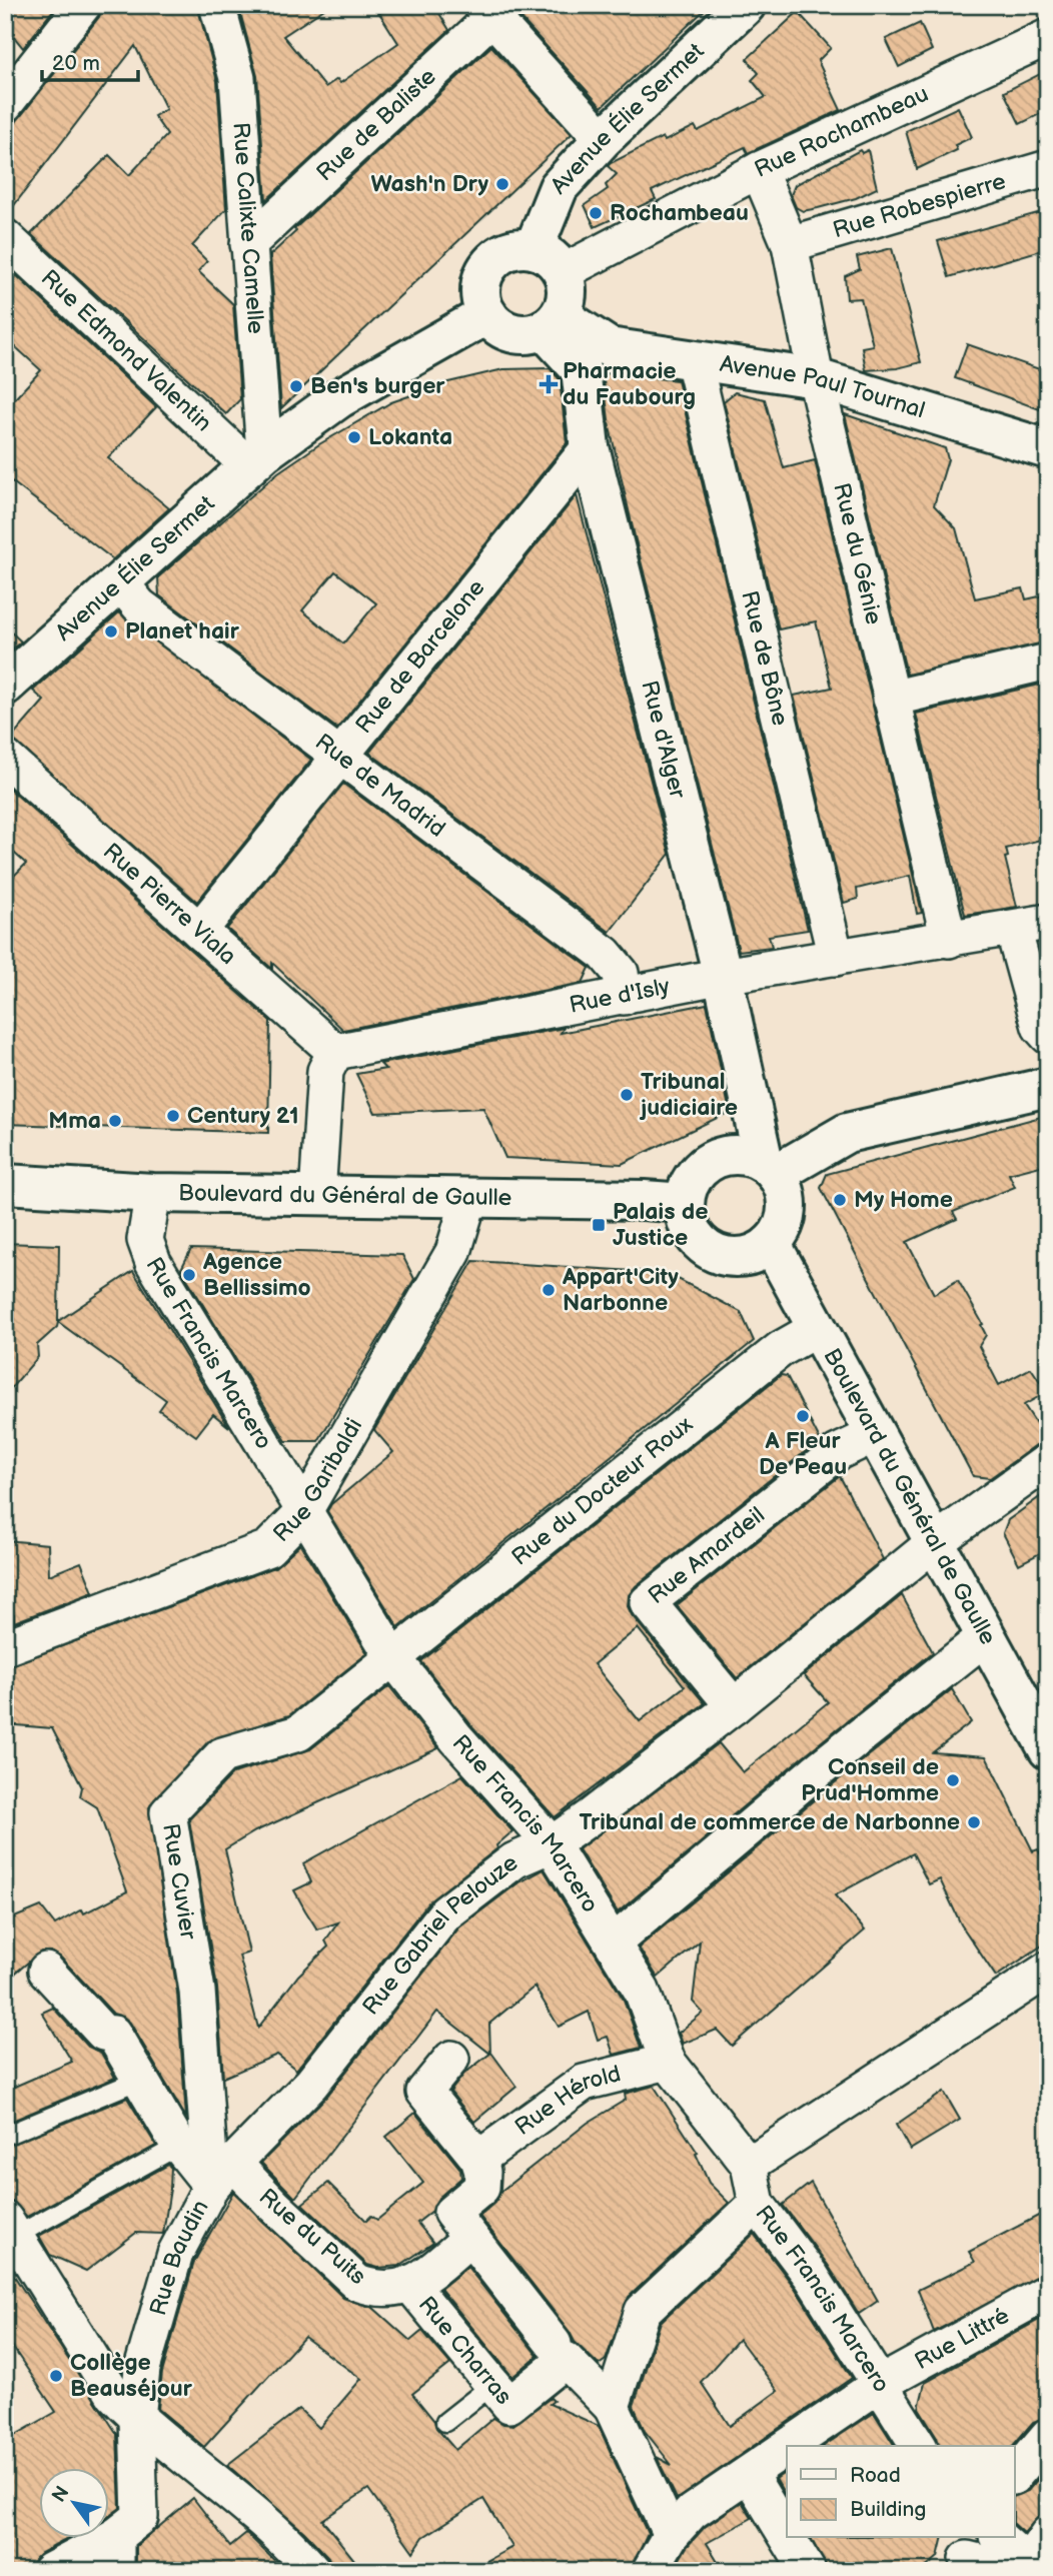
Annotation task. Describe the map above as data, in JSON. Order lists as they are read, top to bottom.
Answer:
{
  "streets": {
    "main road": [
      "Avenue Élie Sermet",
      "Avenue Paul Tournal",
      "Rue d'Alger",
      "Boulevard du Général de Gaulle"
    ],
    "street": [
      "Rue de Baliste",
      "Rue Rochambeau",
      "Rue Robespierre",
      "Rue Calixte Camelle",
      "Rue Edmond Valentin",
      "Rue du Génie",
      "Rue de Barcelone",
      "Rue de Bône",
      "Rue de Madrid",
      "Rue Pierre Viala",
      "Rue d'Isly",
      "Rue Francis Marcero",
      "Rue Garibaldi",
      "Rue du Docteur Roux",
      "Rue Amardeil",
      "Rue Cuvier",
      "Rue Gabriel Pelouze",
      "Rue Hérold",
      "Rue du Puits",
      "Rue Baudin",
      "Rue Littré",
      "Rue Charras"
    ]
  },
  "crossings": [
    ["Avenue Élie Sermet", "Rue Rochambeau"],
    ["Avenue Élie Sermet", "Rue Calixte Camelle"],
    ["Avenue Élie Sermet", "Rue Edmond Valentin"],
    ["Avenue Élie Sermet", "Avenue Paul Tournal"],
    ["Avenue Élie Sermet", "Rue d'Alger"],
    ["Avenue Élie Sermet", "Rue de Madrid"],
    ["Rue de Baliste", "Rue Calixte Camelle"],
    ["Rue Rochambeau", "Avenue Paul Tournal"],
    ["Rue Rochambeau", "Rue du Génie"],
    ["Rue Rochambeau", "Rue d'Alger"],
    ["Rue Robespierre", "Rue du Génie"],
    ["Rue Calixte Camelle", "Rue Edmond Valentin"],
    ["Avenue Paul Tournal", "Rue du Génie"],
    ["Avenue Paul Tournal", "Rue de Bône"],
    ["Avenue Paul Tournal", "Rue d'Alger"],
    ["Rue du Génie", "Rue d'Isly"],
    ["Rue de Barcelone", "Rue d'Alger"],
    ["Rue de Barcelone", "Rue de Madrid"],
    ["Rue de Barcelone", "Rue Pierre Viala"],
    ["Rue de Bône", "Rue d'Isly"],
    ["Rue d'Alger", "Rue d'Isly"],
    ["Rue d'Alger", "Boulevard du Général de Gaulle"],
    ["Rue de Madrid", "Rue d'Isly"],
    ["Rue Pierre Viala", "Rue d'Isly"],
    ["Boulevard du Général de Gaulle", "Rue Francis Marcero"],
    ["Boulevard du Général de Gaulle", "Rue Garibaldi"],
    ["Boulevard du Général de Gaulle", "Rue du Docteur Roux"],
    ["Boulevard du Général de Gaulle", "Rue Amardeil"],
    ["Boulevard du Général de Gaulle", "Rue Gabriel Pelouze"],
    ["Rue Francis Marcero", "Rue Garibaldi"],
    ["Rue Francis Marcero", "Rue du Docteur Roux"],
    ["Rue Francis Marcero", "Rue Cuvier"],
    ["Rue Francis Marcero", "Rue Gabriel Pelouze"],
    ["Rue Francis Marcero", "Rue Hérold"],
    ["Rue Francis Marcero", "Rue Littré"],
    ["Rue du Docteur Roux", "Rue Cuvier"],
    ["Rue Amardeil", "Rue Gabriel Pelouze"],
    ["Rue Cuvier", "Rue Gabriel Pelouze"],
    ["Rue Cuvier", "Rue du Puits"],
    ["Rue Cuvier", "Rue Baudin"],
    ["Rue Gabriel Pelouze", "Rue du Puits"],
    ["Rue Gabriel Pelouze", "Rue Baudin"],
    ["Rue du Puits", "Rue Baudin"],
    ["Rue du Puits", "Rue Charras"],
    ["Rue Littré", "Rue Charras"]
  ],
  "places": {
    "other": [
      "Wash'n Dry",
      "Rochambeau",
      "Ben's burger",
      "Lokanta",
      "Planet hair",
      "Tribunal judiciaire",
      "Century 21",
      "Mma",
      "My Home",
      "Agence Bellissimo",
      "Appart'City Narbonne",
      "A Fleur De Peau",
      "Conseil de Prud'Homme",
      "Tribunal de commerce de Narbonne",
      "Collège Beauséjour"
    ],
    "health": ["Pharmacie du Faubourg"],
    "transit": ["Palais de Justice"]
  },
  "legend": ["Road", "Building"],
  "scale_bar": "20 m",
  "north": "top left"
}
